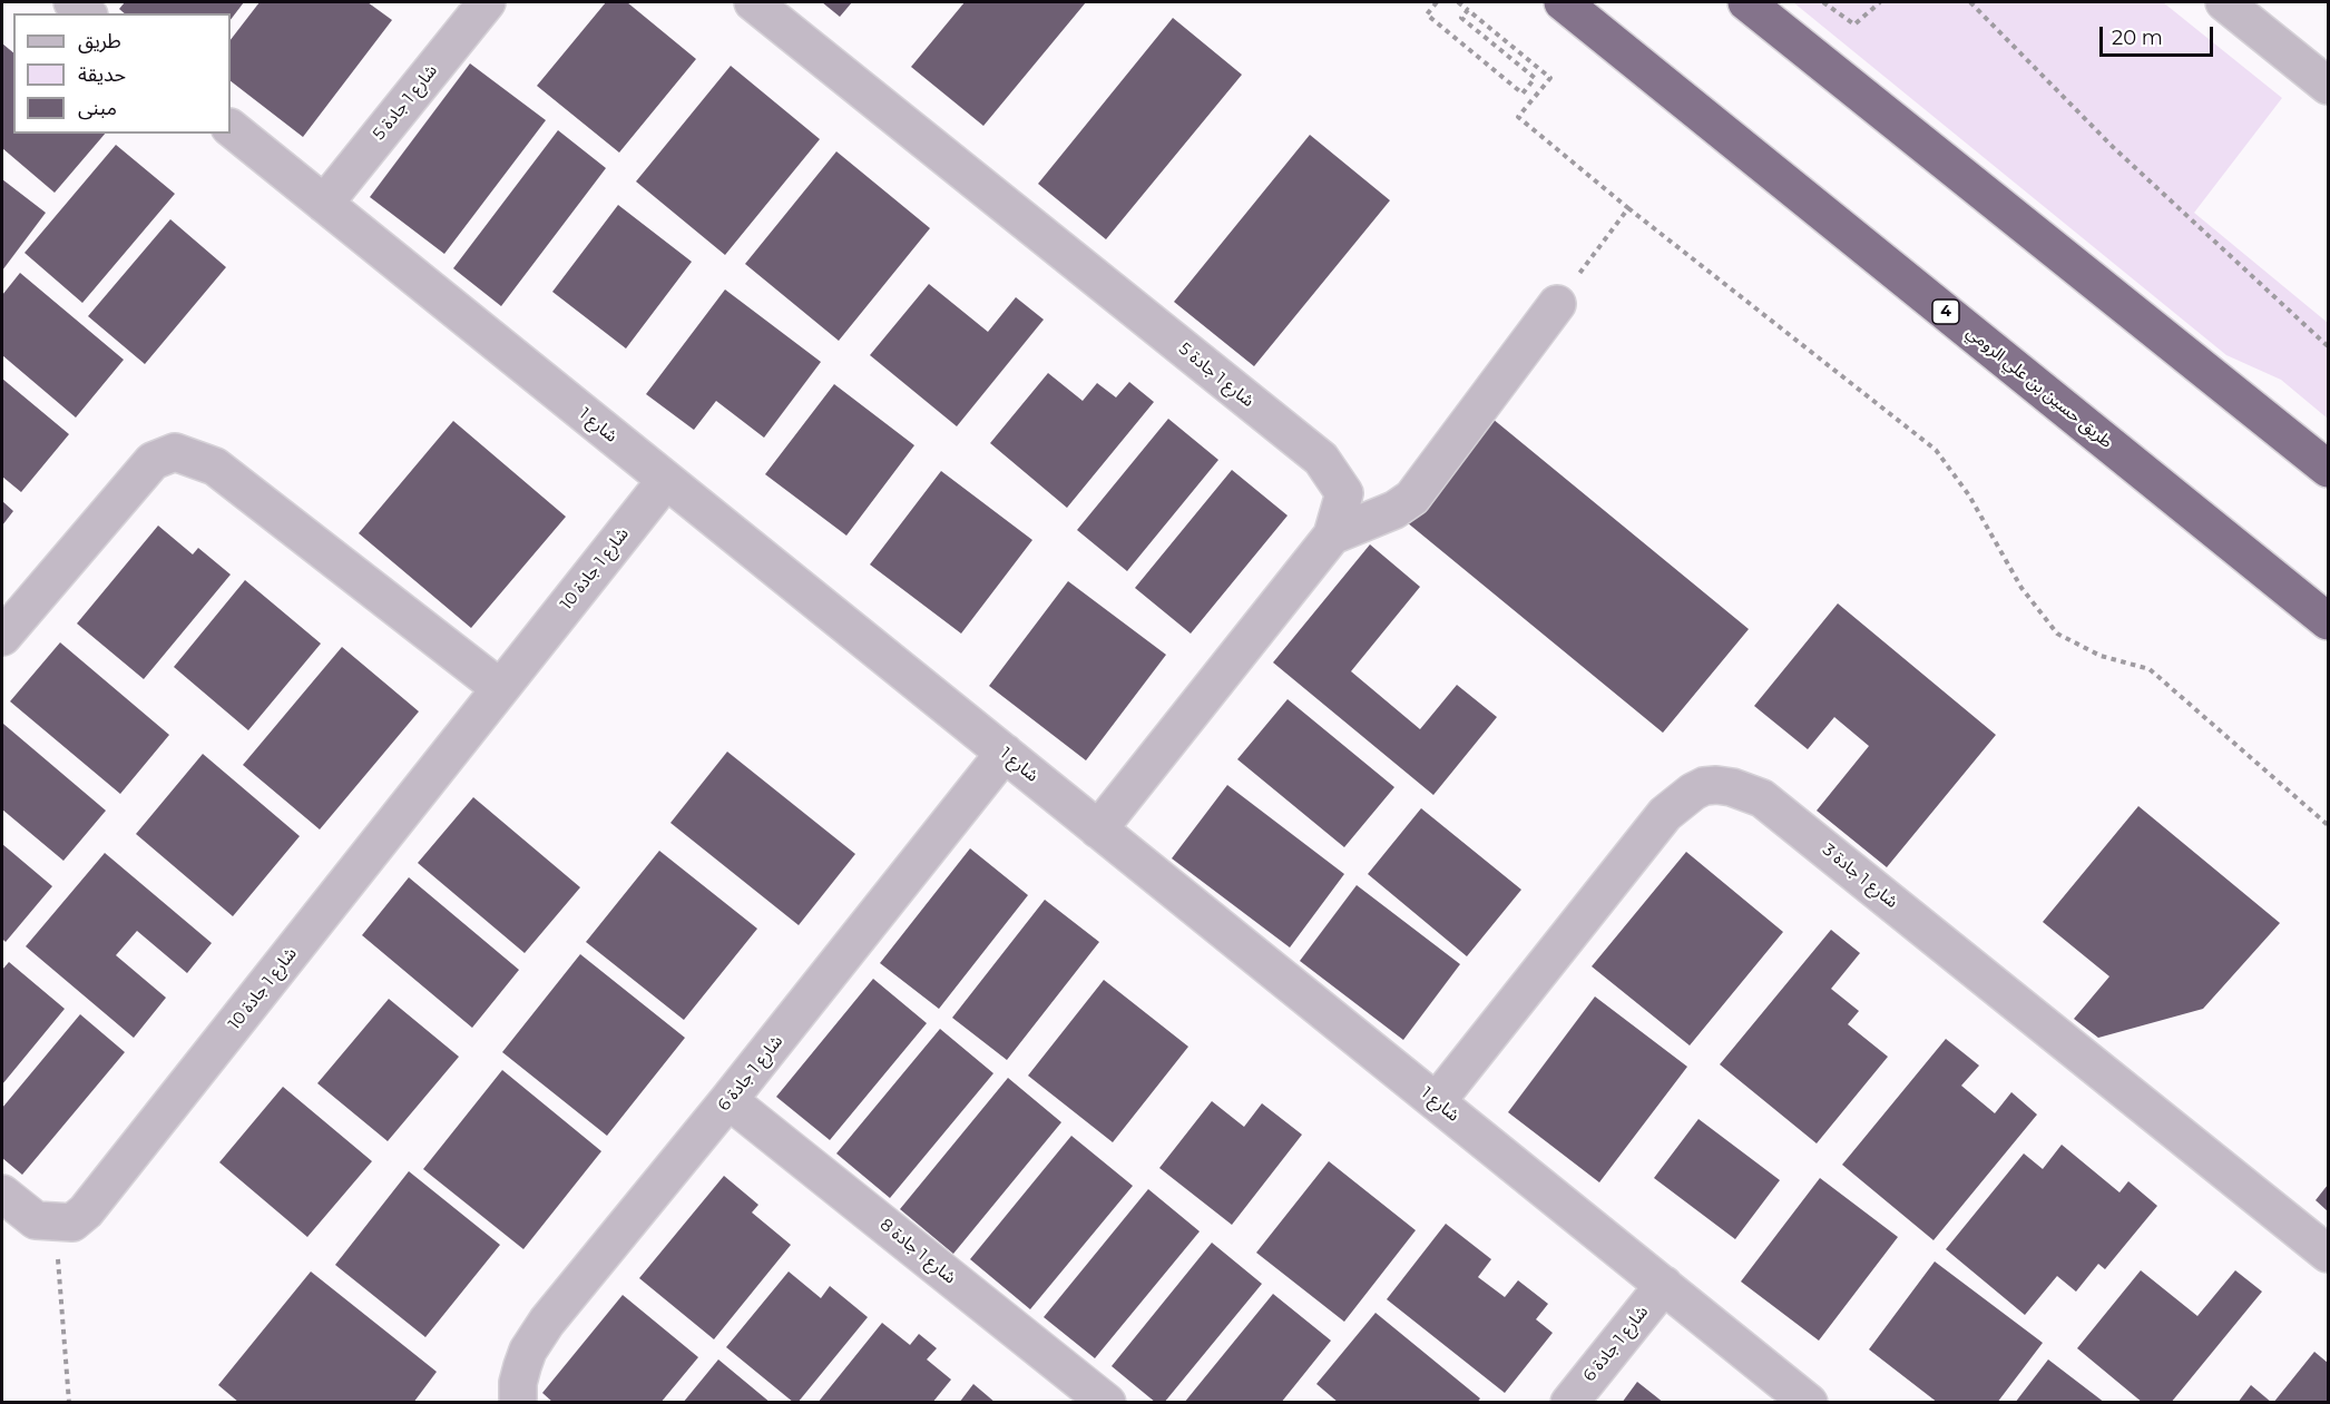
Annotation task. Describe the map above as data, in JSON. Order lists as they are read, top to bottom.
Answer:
{
  "streets": {
    "highway": ["4", "طريق حسين بن علي الرومي"],
    "street": [
      "شارع 1 جادة 5",
      "شارع 1",
      "شارع 1 جادة 10",
      "شارع 1 جادة 3",
      "شارع 1 جادة 6",
      "شارع 1 جادة 8"
    ]
  },
  "crossings": [
    ["شارع 1 جادة 5", "شارع 1"],
    ["شارع 1", "شارع 1 جادة 10"],
    ["شارع 1", "شارع 1 جادة 3"],
    ["شارع 1", "شارع 1 جادة 6"],
    ["شارع 1 جادة 6", "شارع 1 جادة 8"]
  ],
  "legend": ["طريق", "حديقة", "مبنى"],
  "scale_bar": "20 m"
}
